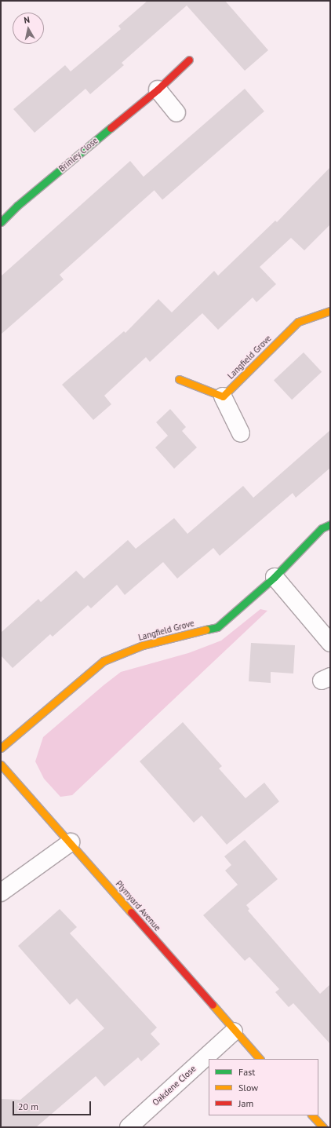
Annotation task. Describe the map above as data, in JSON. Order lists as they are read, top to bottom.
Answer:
{
  "streets": {
    "street": [
      "Brinley Close",
      "Langfield Grove",
      "Plymyard Avenue",
      "Oakdene Close"
    ]
  },
  "crossings": [
    ["Plymyard Avenue", "Oakdene Close"]
  ],
  "legend": ["Fast", "Slow", "Jam"],
  "scale_bar": "20 m",
  "north": "top"
}
